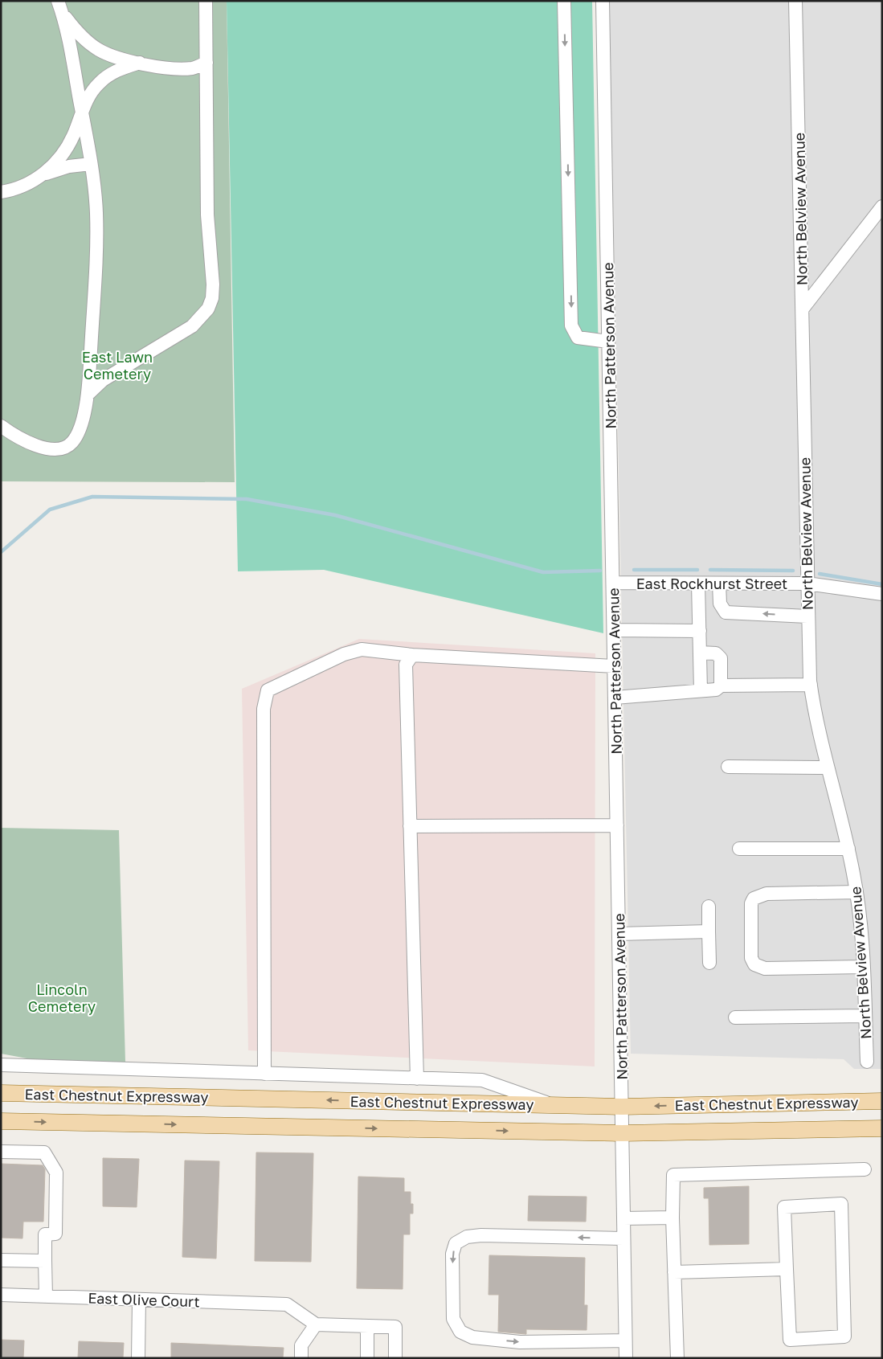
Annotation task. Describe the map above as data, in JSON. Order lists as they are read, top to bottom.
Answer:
{
  "streets": {
    "main road": ["East Chestnut Expressway"],
    "street": [
      "North Belview Avenue",
      "North Patterson Avenue",
      "East Rockhurst Street",
      "East Olive Court"
    ]
  },
  "crossings": [
    ["North Belview Avenue", "East Rockhurst Street"],
    ["North Patterson Avenue", "East Rockhurst Street"],
    ["North Patterson Avenue", "East Chestnut Expressway"]
  ],
  "parks": ["East Lawn Cemetery", "Lincoln Cemetery"]
}
